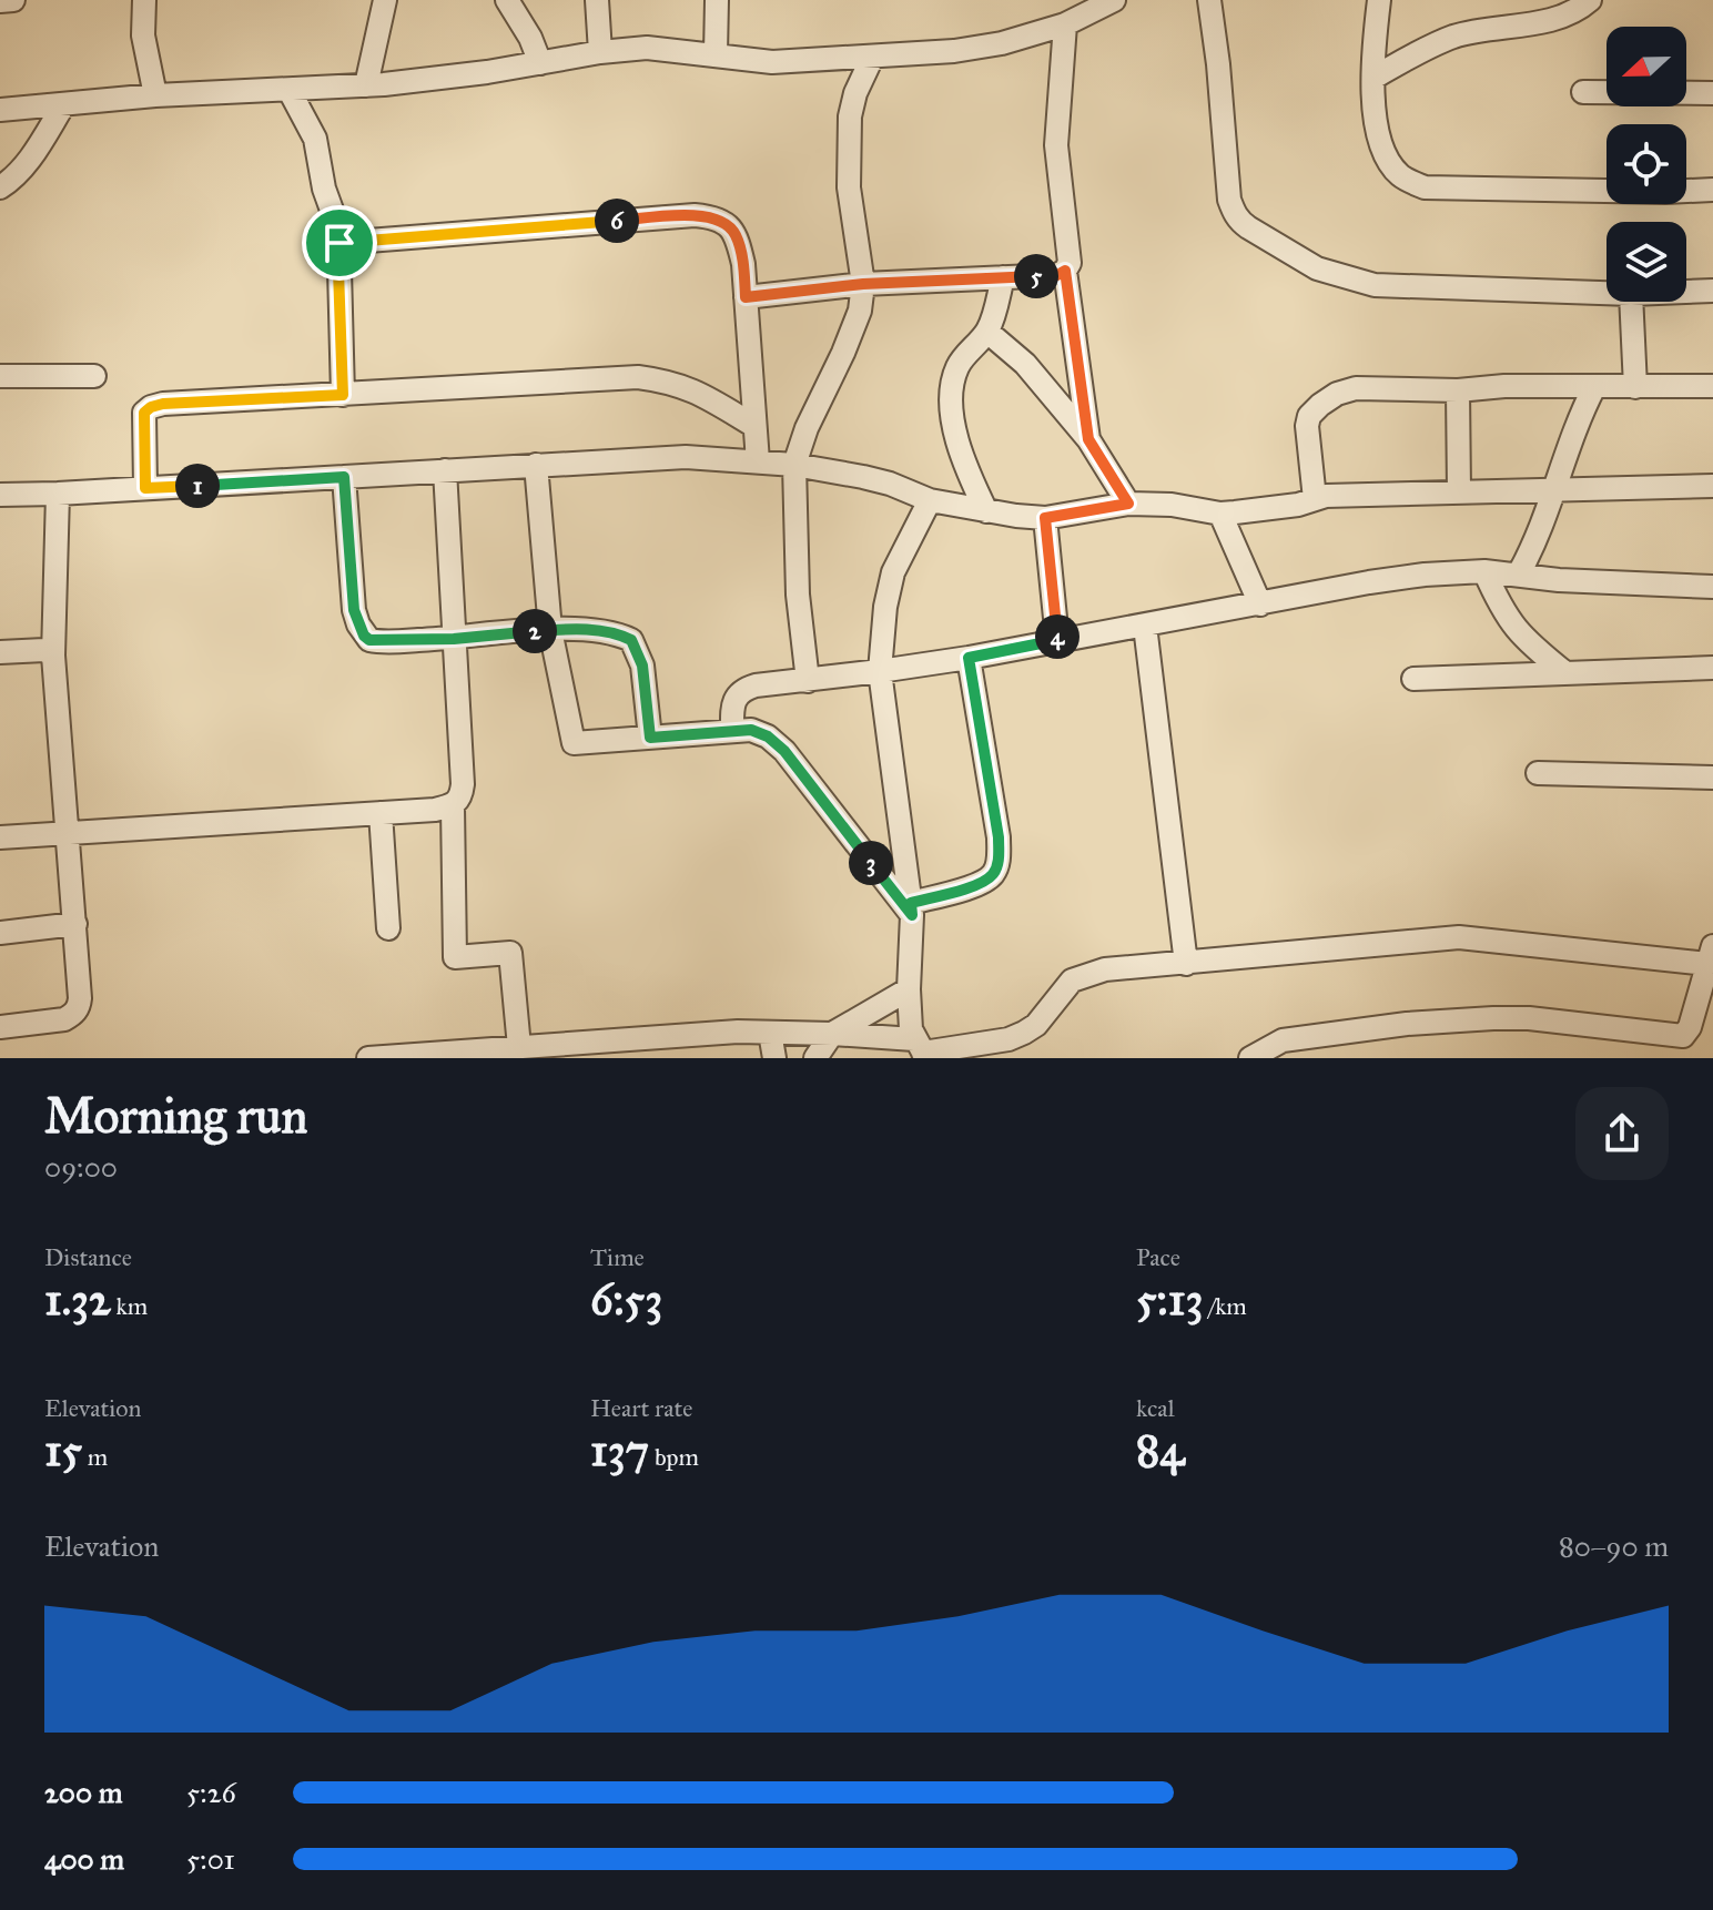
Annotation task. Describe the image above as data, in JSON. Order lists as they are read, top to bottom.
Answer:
{
  "north": "left",
  "page": {
    "pins": [
      "6",
      "5",
      "1",
      "2",
      "4",
      "3"
    ],
    "heading": ["Morning run", "09:00"],
    "stats": [
      ["Distance", "1.32 km"],
      ["Time", "6:53"],
      ["Pace", "5:13 /km"],
      ["Elevation", "15 m"],
      ["Heart rate", "137 bpm"],
      ["kcal", "84"]
    ],
    "chart": ["Elevation", "80–90 m"],
    "list": [
      {
        "name": "200 m",
        "note": "5:26"
      },
      {
        "name": "400 m",
        "note": "5:01"
      }
    ]
  }
}
